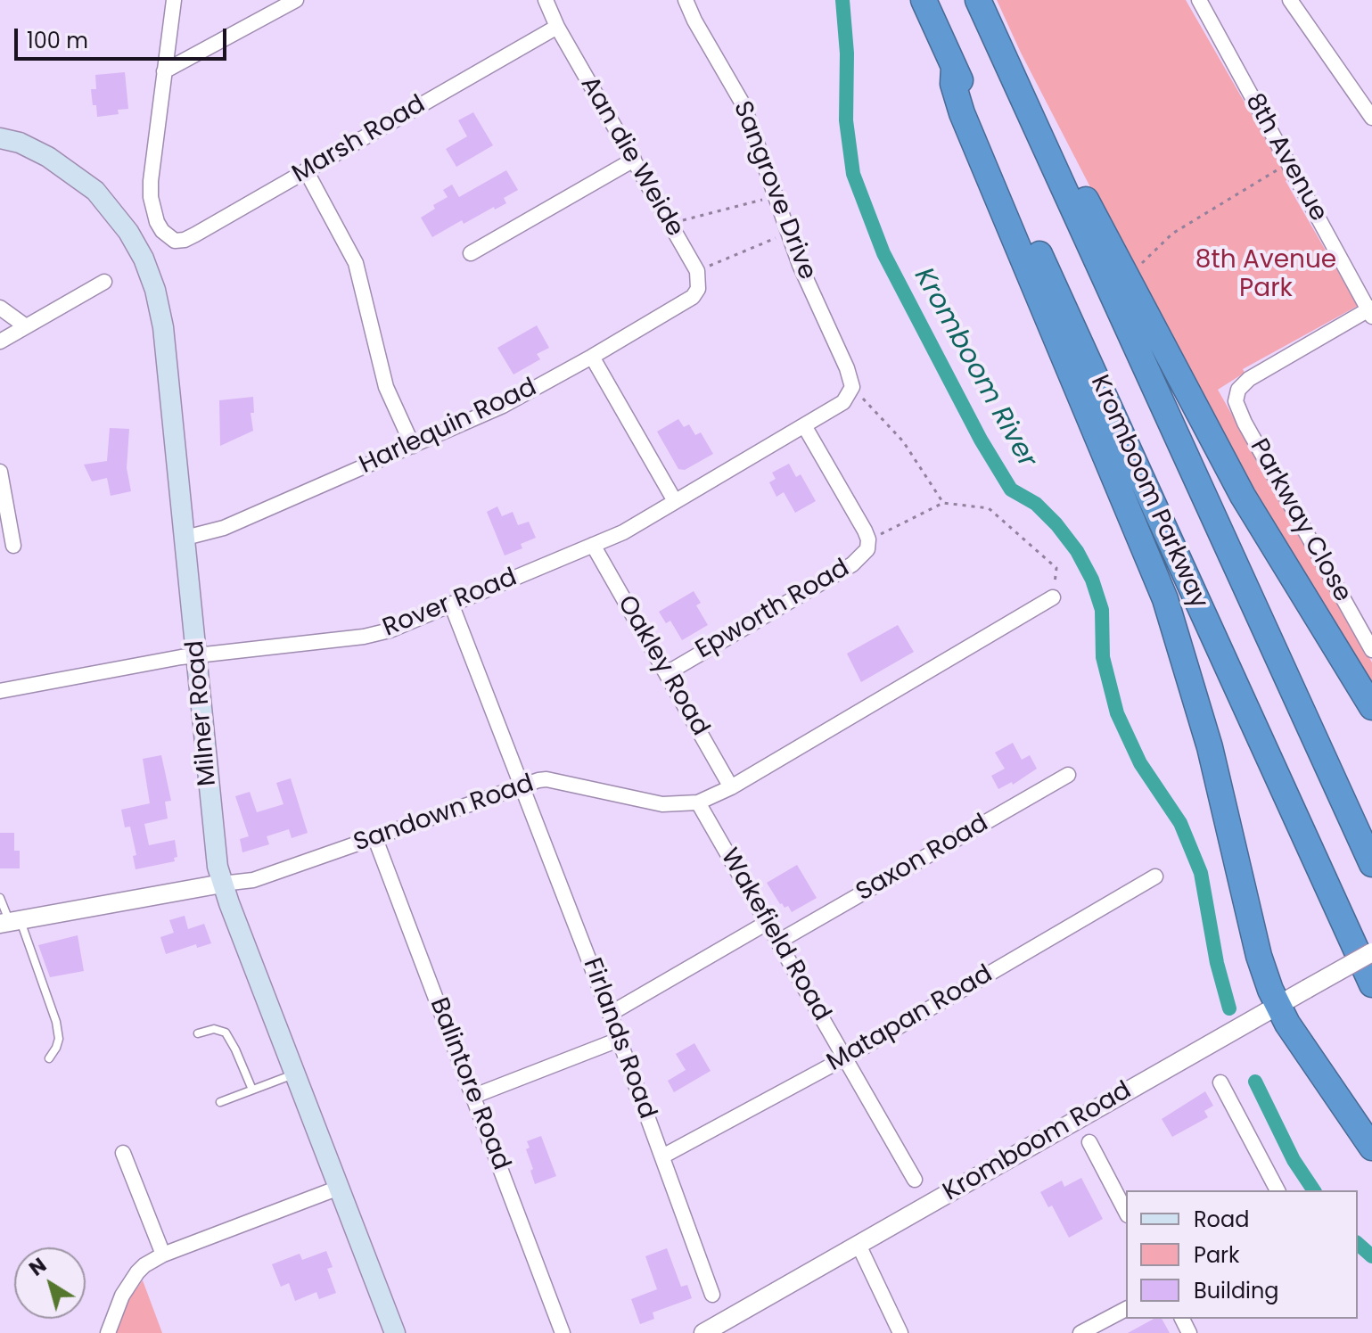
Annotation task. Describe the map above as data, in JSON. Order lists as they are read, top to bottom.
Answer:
{
  "streets": {
    "highway": ["Kromboom Parkway"],
    "main road": ["Milner Road"],
    "street": [
      "Marsh Road",
      "Aan die Weide",
      "8th Avenue",
      "Sangrove Drive",
      "Harlequin Road",
      "Parkway Close",
      "Rover Road",
      "Epworth Road",
      "Oakley Road",
      "Sandown Road",
      "Saxon Road",
      "Wakefield Road",
      "Matapan Road",
      "Firlands Road",
      "Balintore Road",
      "Kromboom Road"
    ]
  },
  "crossings": [
    ["Marsh Road", "Aan die Weide"],
    ["Aan die Weide", "Harlequin Road"],
    ["8th Avenue", "Parkway Close"],
    ["Sangrove Drive", "Rover Road"],
    ["Harlequin Road", "Milner Road"],
    ["Rover Road", "Epworth Road"],
    ["Rover Road", "Oakley Road"],
    ["Rover Road", "Milner Road"],
    ["Rover Road", "Firlands Road"],
    ["Epworth Road", "Oakley Road"],
    ["Oakley Road", "Sandown Road"],
    ["Milner Road", "Sandown Road"],
    ["Sandown Road", "Wakefield Road"],
    ["Sandown Road", "Firlands Road"],
    ["Sandown Road", "Balintore Road"],
    ["Saxon Road", "Wakefield Road"],
    ["Wakefield Road", "Matapan Road"],
    ["Matapan Road", "Firlands Road"]
  ],
  "water": ["Kromboom River"],
  "parks": ["8th Avenue Park"],
  "legend": ["Road", "Park", "Building"],
  "scale_bar": "100 m",
  "north": "top left"
}
